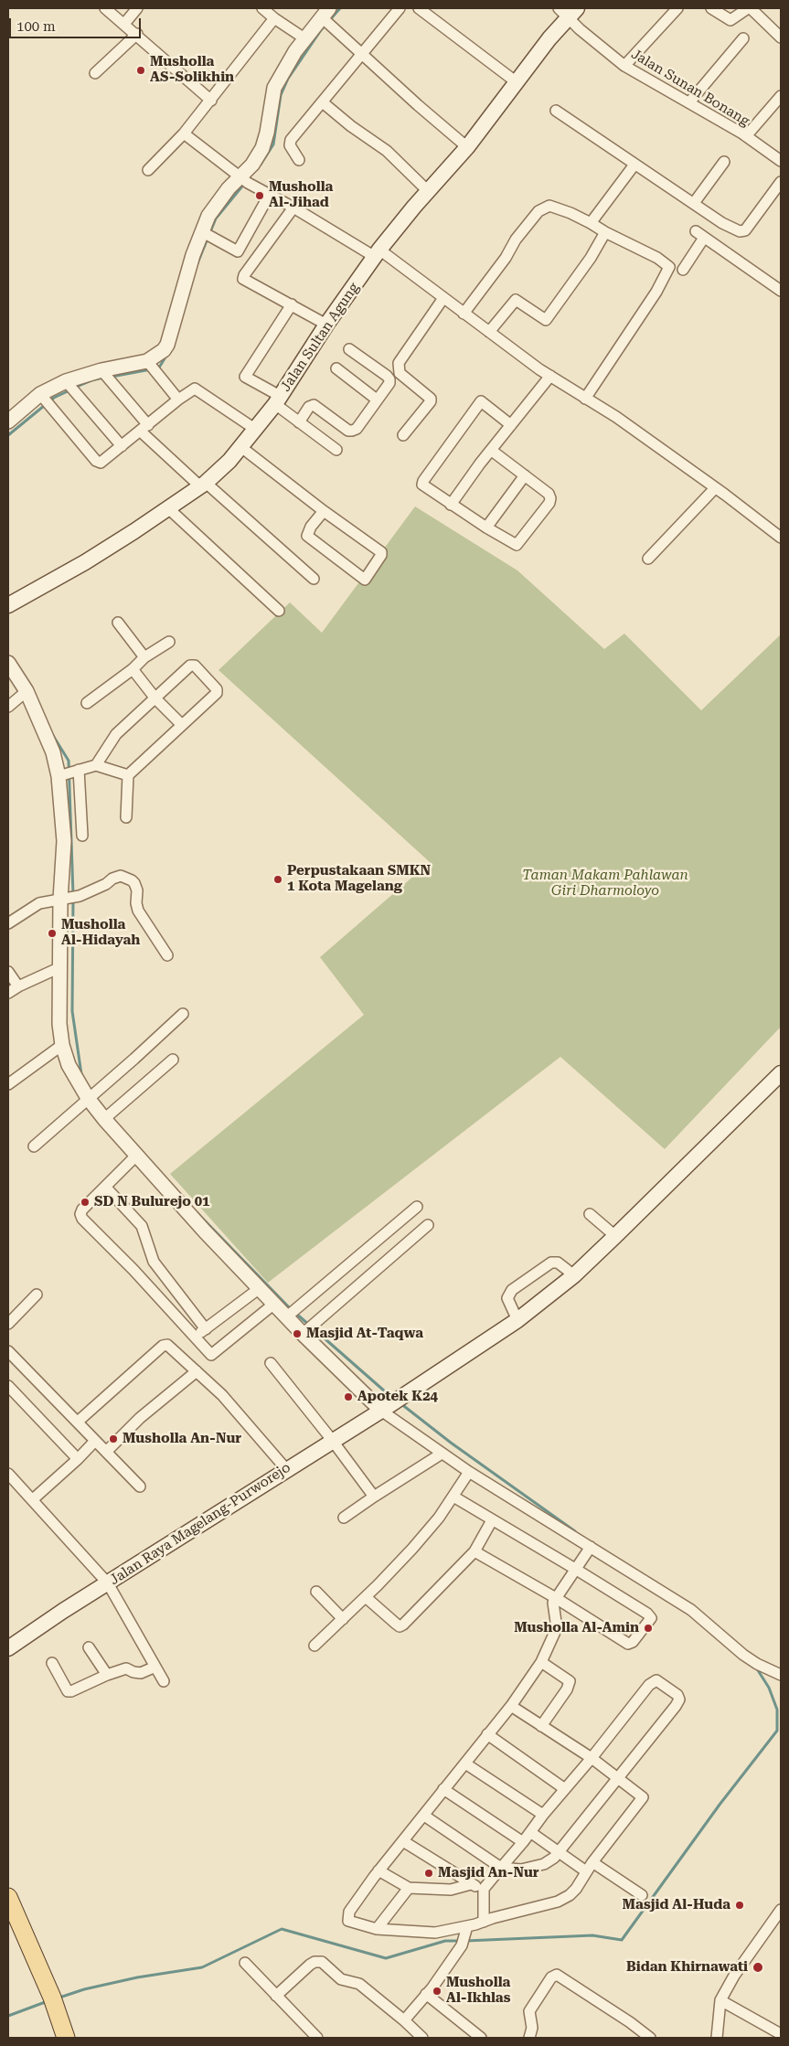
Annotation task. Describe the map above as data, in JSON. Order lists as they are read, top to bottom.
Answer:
{
  "streets": {
    "main road": ["Jalan Sultan Agung", "Jalan Raya Magelang-Purworejo"],
    "street": ["Jalan Sunan Bonang"]
  },
  "crossings": [
    ["Jalan Sunan Bonang", "Jalan Sultan Agung"]
  ],
  "parks": ["Taman Makam Pahlawan Giri Dharmoloyo"],
  "places": [
    "Musholla AS-Solikhin",
    "Musholla Al-Jihad",
    "Perpustakaan SMKN 1 Kota Magelang",
    "Musholla Al-Hidayah",
    "SD N Bulurejo 01",
    "Masjid At-Taqwa",
    "Apotek K24",
    "Musholla An-Nur",
    "Musholla Al-Amin",
    "Masjid An-Nur",
    "Masjid Al-Huda",
    "Bidan Khirnawati",
    "Musholla Al-Ikhlas"
  ],
  "scale_bar": "100 m"
}
